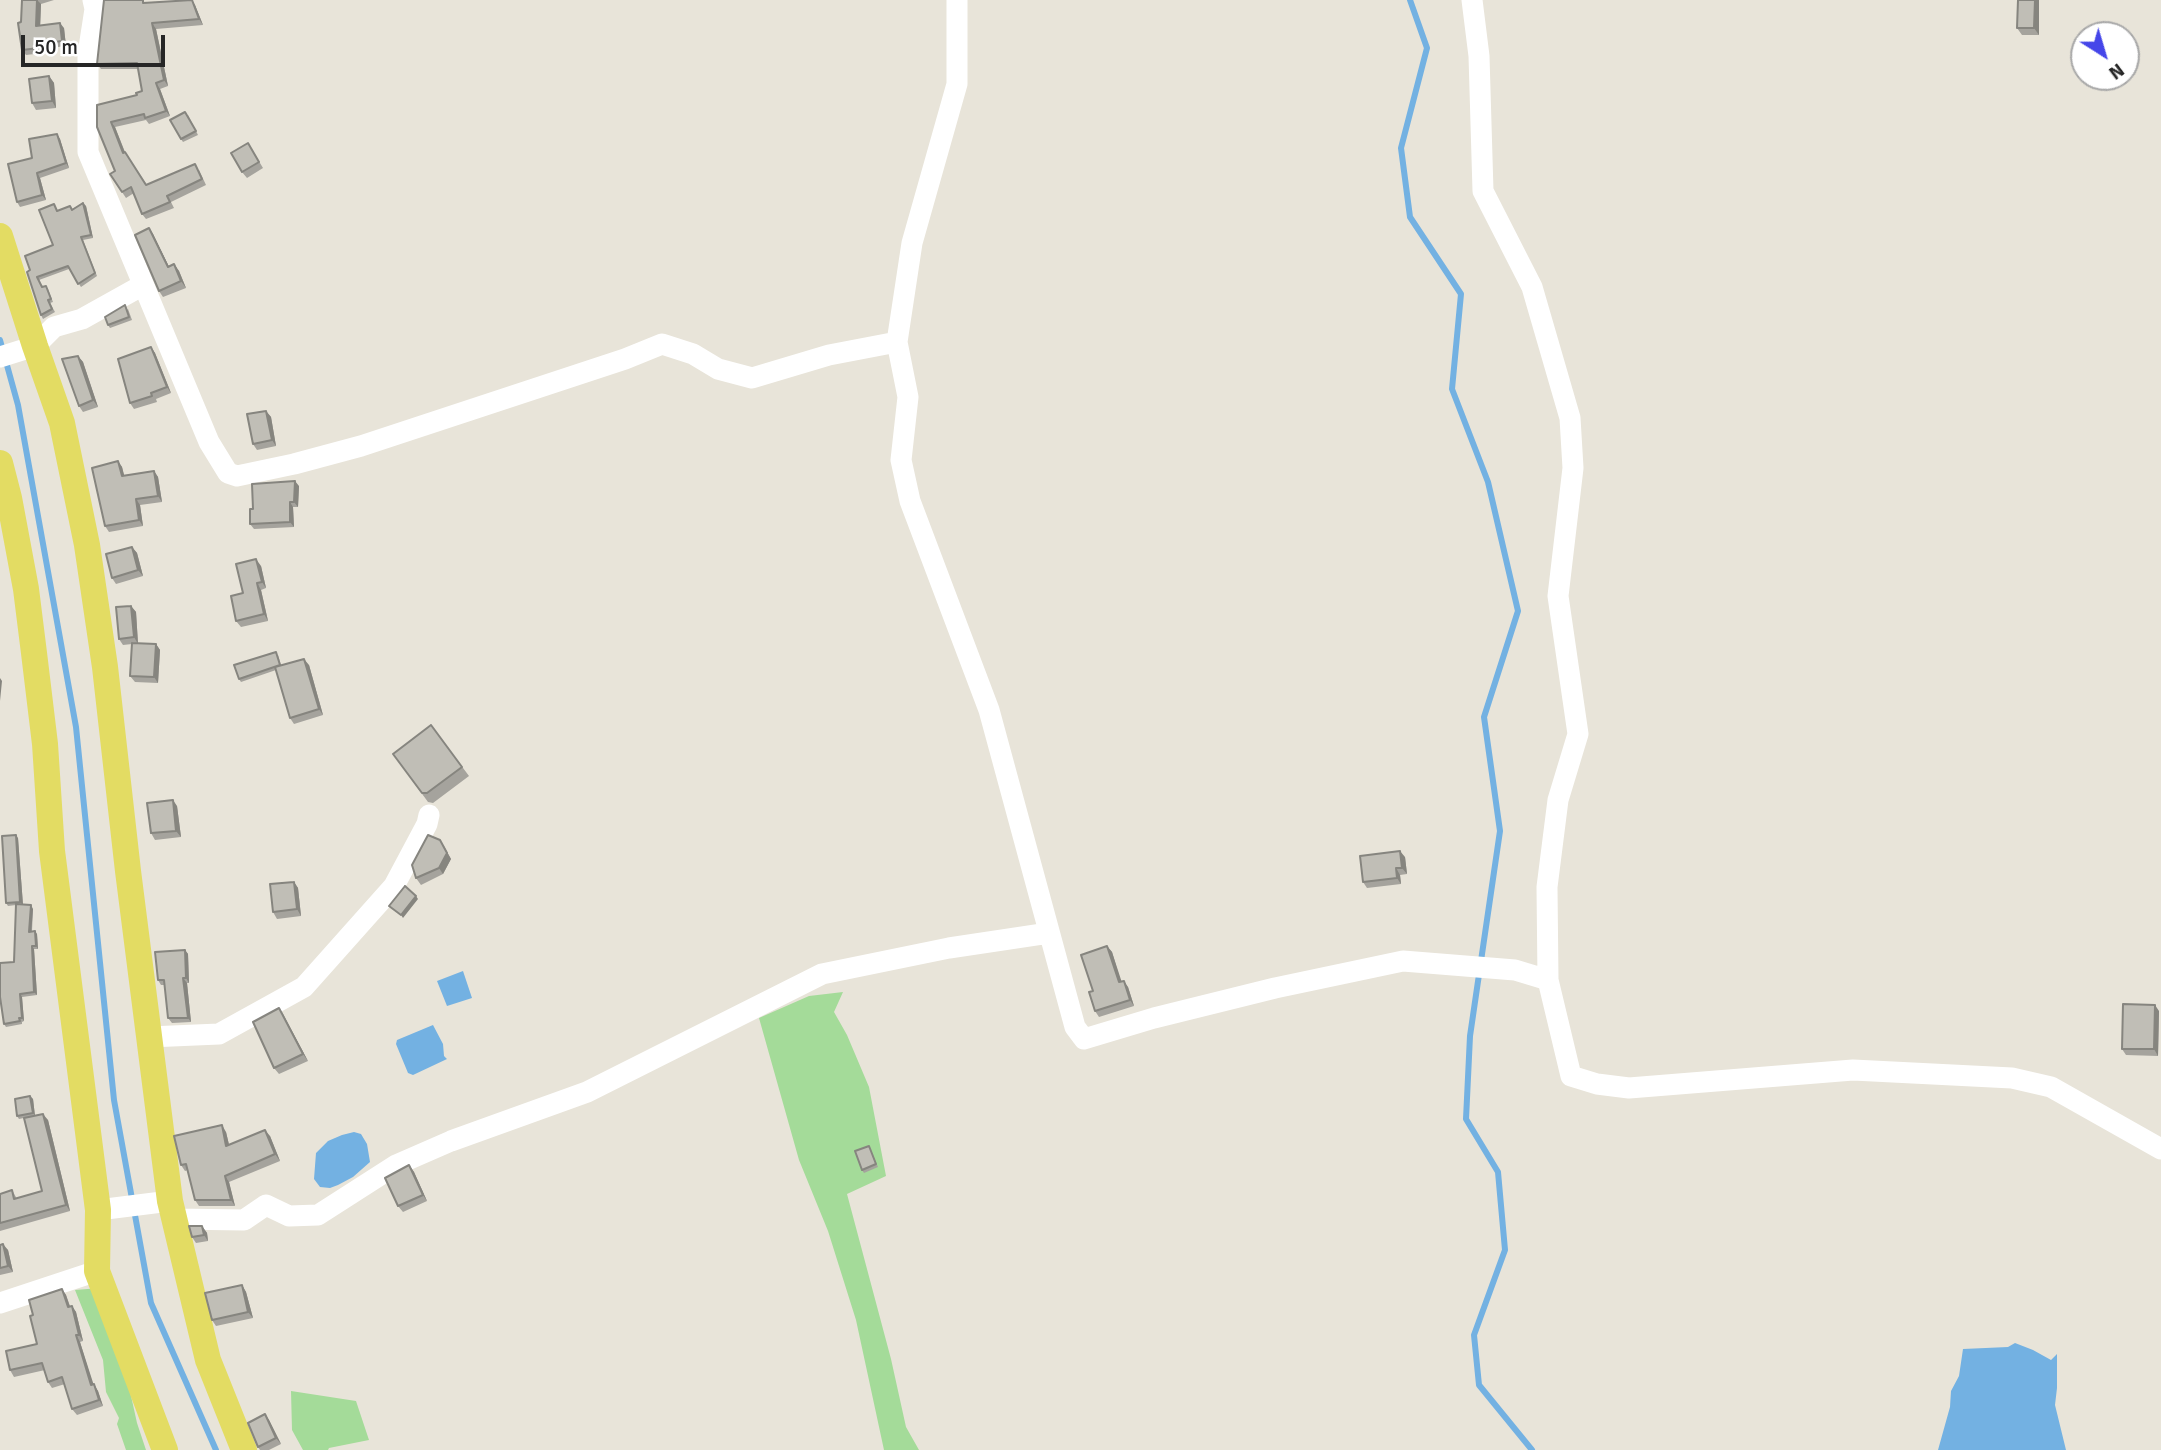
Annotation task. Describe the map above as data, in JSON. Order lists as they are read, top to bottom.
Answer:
{
  "scale_bar": "50 m",
  "north": "bottom right"
}
